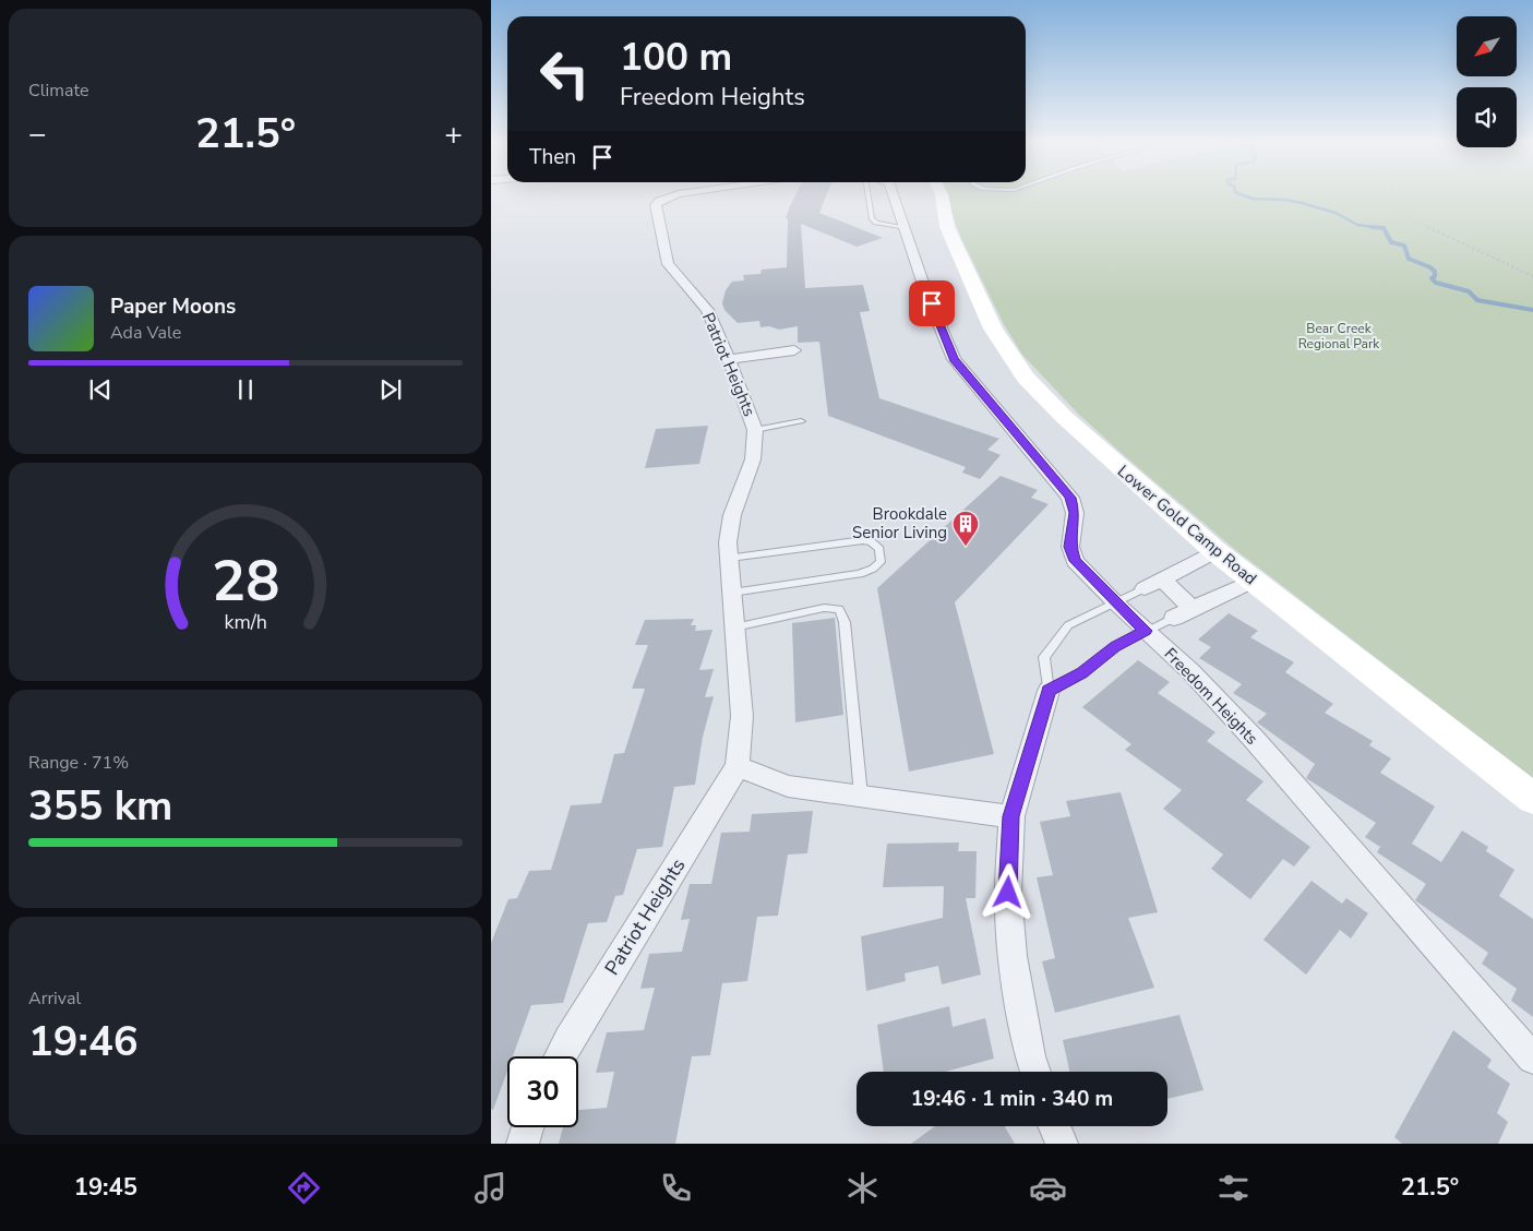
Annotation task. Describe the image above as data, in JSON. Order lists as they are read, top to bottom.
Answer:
{
  "streets": {
    "street": ["Patriot Heights", "Lower Gold Camp Road", "Freedom Heights"]
  },
  "parks": ["Bear Creek Regional Park"],
  "places": {
    "building": ["Brookdale Senior Living"]
  },
  "north": "bottom left",
  "page": {
    "tile": [
      "Climate",
      ["Range · 71%", "355 km"],
      ["Arrival", "19:46"]
    ],
    "turn": ["100 m", "Freedom Heights"],
    "heat": ["−", "21.5°", "+"],
    "then": "Then",
    "song": ["Paper Moons", "Ada Vale"],
    "limit": "30",
    "trip": "19:46 · 1 min · 340 m",
    "tabs": ["19:45", "21.5°"],
    "gauge": ["28", "km/h"]
  }
}
